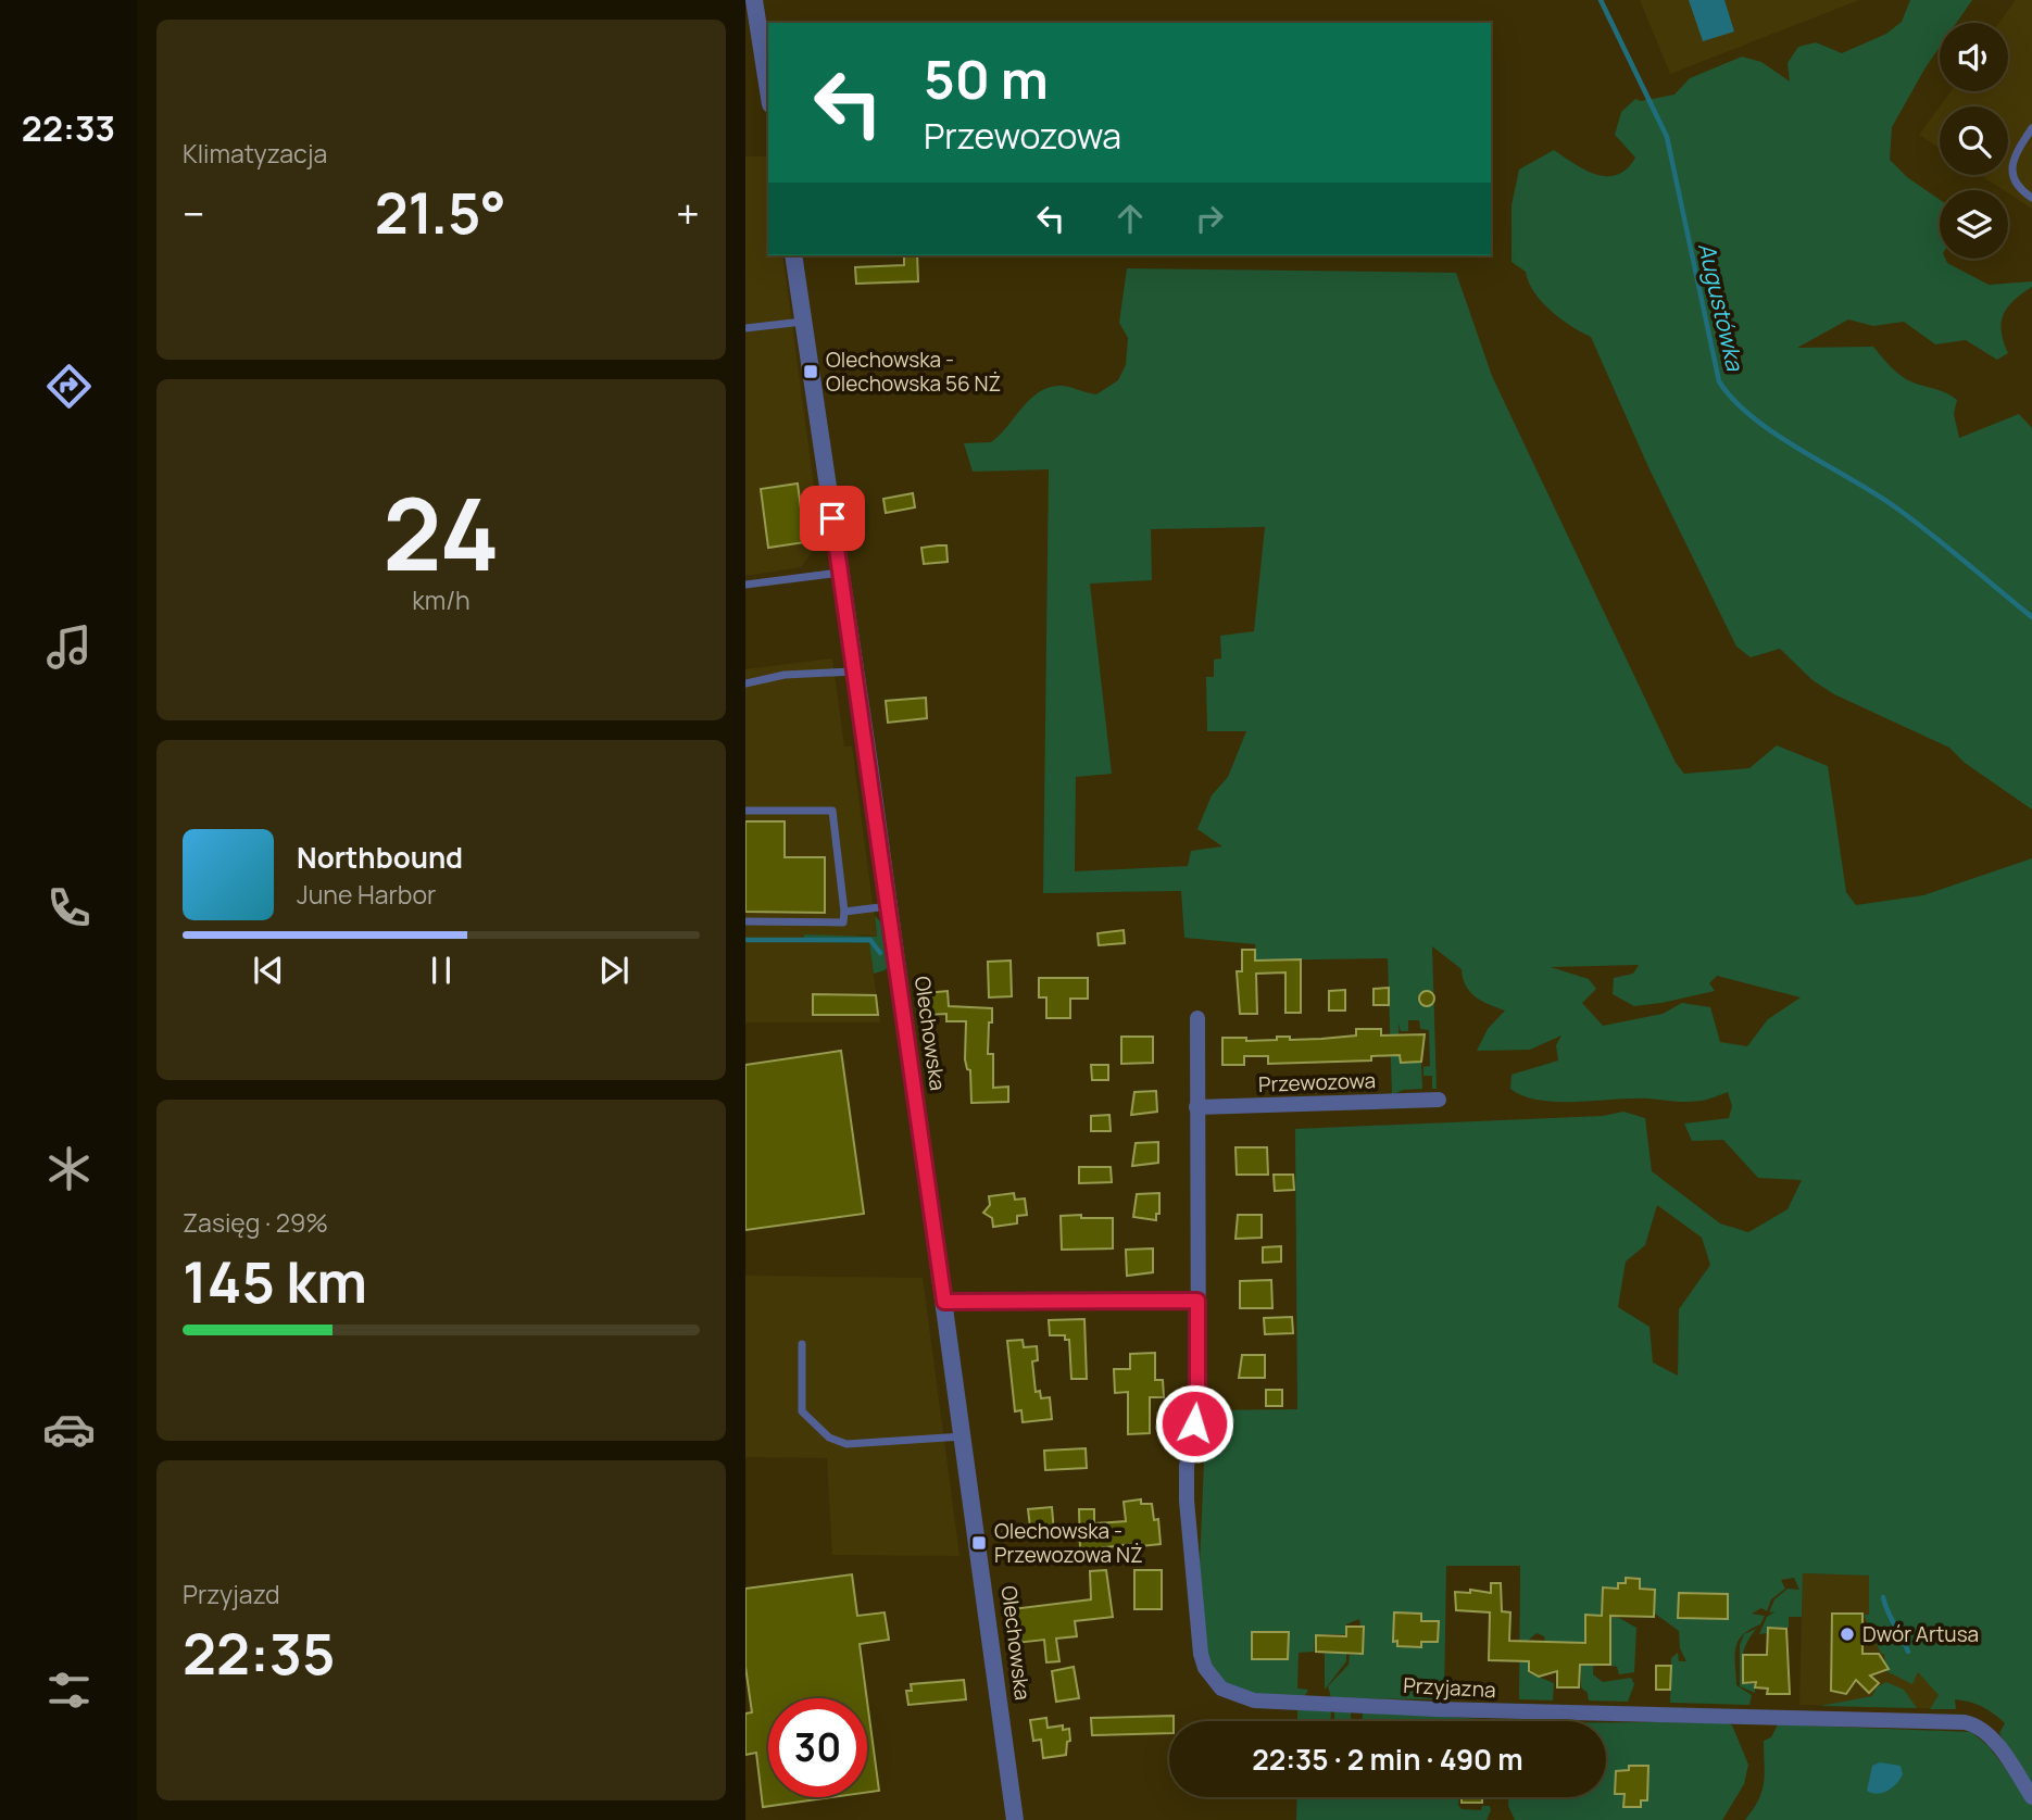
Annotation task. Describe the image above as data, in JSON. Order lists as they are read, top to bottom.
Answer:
{
  "streets": {
    "street": ["Olechowska", "Przewozowa", "Przyjazna"]
  },
  "water": ["Augustówka"],
  "places": {
    "transit": ["Olechowska - Olechowska 56 NŻ", "Olechowska - Przewozowa NŻ"],
    "other": ["Dwór Artusa"]
  },
  "page": {
    "tabs": "22:33",
    "tile": [
      "Klimatyzacja",
      ["24", "km/h"],
      ["Zasięg · 29%", "145 km"],
      ["Przyjazd", "22:35"]
    ],
    "turn": ["50 m", "Przewozowa"],
    "heat": ["−", "21.5°", "+"],
    "song": ["Northbound", "June Harbor"],
    "limit": "30",
    "trip": "22:35 · 2 min · 490 m"
  }
}
